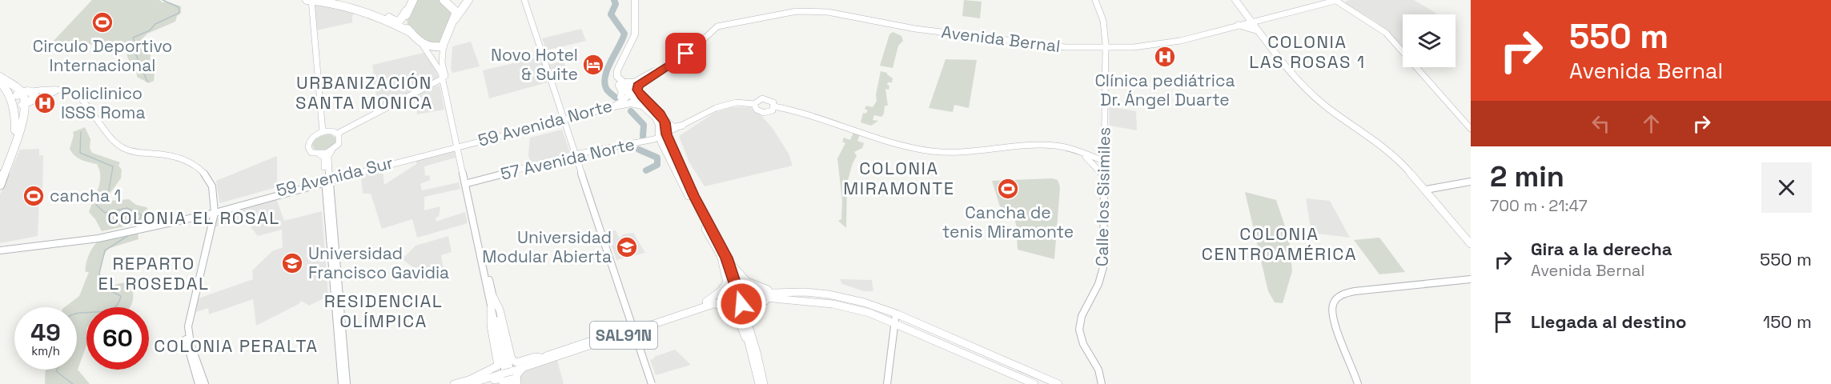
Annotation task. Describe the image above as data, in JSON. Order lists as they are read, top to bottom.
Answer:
{
  "streets": {
    "main road": ["SAL91N"],
    "street": [
      "Avenida Bernal",
      "59 Avenida Norte",
      "57 Avenida Norte",
      "59 Avenida Sur",
      "Calle los Sisimiles"
    ]
  },
  "crossings": [
    ["Avenida Bernal", "59 Avenida Norte"],
    ["Avenida Bernal", "Calle los Sisimiles"],
    ["59 Avenida Norte", "59 Avenida Sur"]
  ],
  "districts": [
    "COLONIA LAS ROSAS 1",
    "URBANIZACIÓN SANTA MONICA",
    "COLONIA MIRAMONTE",
    "COLONIA EL ROSAL",
    "COLONIA CENTROAMÉRICA",
    "REPARTO EL ROSEDAL",
    "RESIDENCIAL OLÍMPICA",
    "COLONIA PERALTA"
  ],
  "places": {
    "sports": ["Circulo Deportivo Internacional", "Cancha de tenis Miramonte", "cancha 1"],
    "hospital": ["Clínica pediátrica Dr. Ángel Duarte", "Policlinico ISSS Roma"],
    "hotel": ["Novo Hotel & Suite"],
    "school or university": ["Universidad Modular Abierta", "Universidad Francisco Gavidia"]
  },
  "page": {
    "turn": ["550 m", "Avenida Bernal"],
    "heading": ["2 min", "700 m · 21:47"],
    "list": [
      {
        "name": "Gira a la derecha",
        "note": "Avenida Bernal",
        "value": "550 m"
      },
      {
        "name": "Llegada al destino",
        "value": "150 m"
      }
    ],
    "speed": "49 km/h",
    "limit": "60"
  }
}
